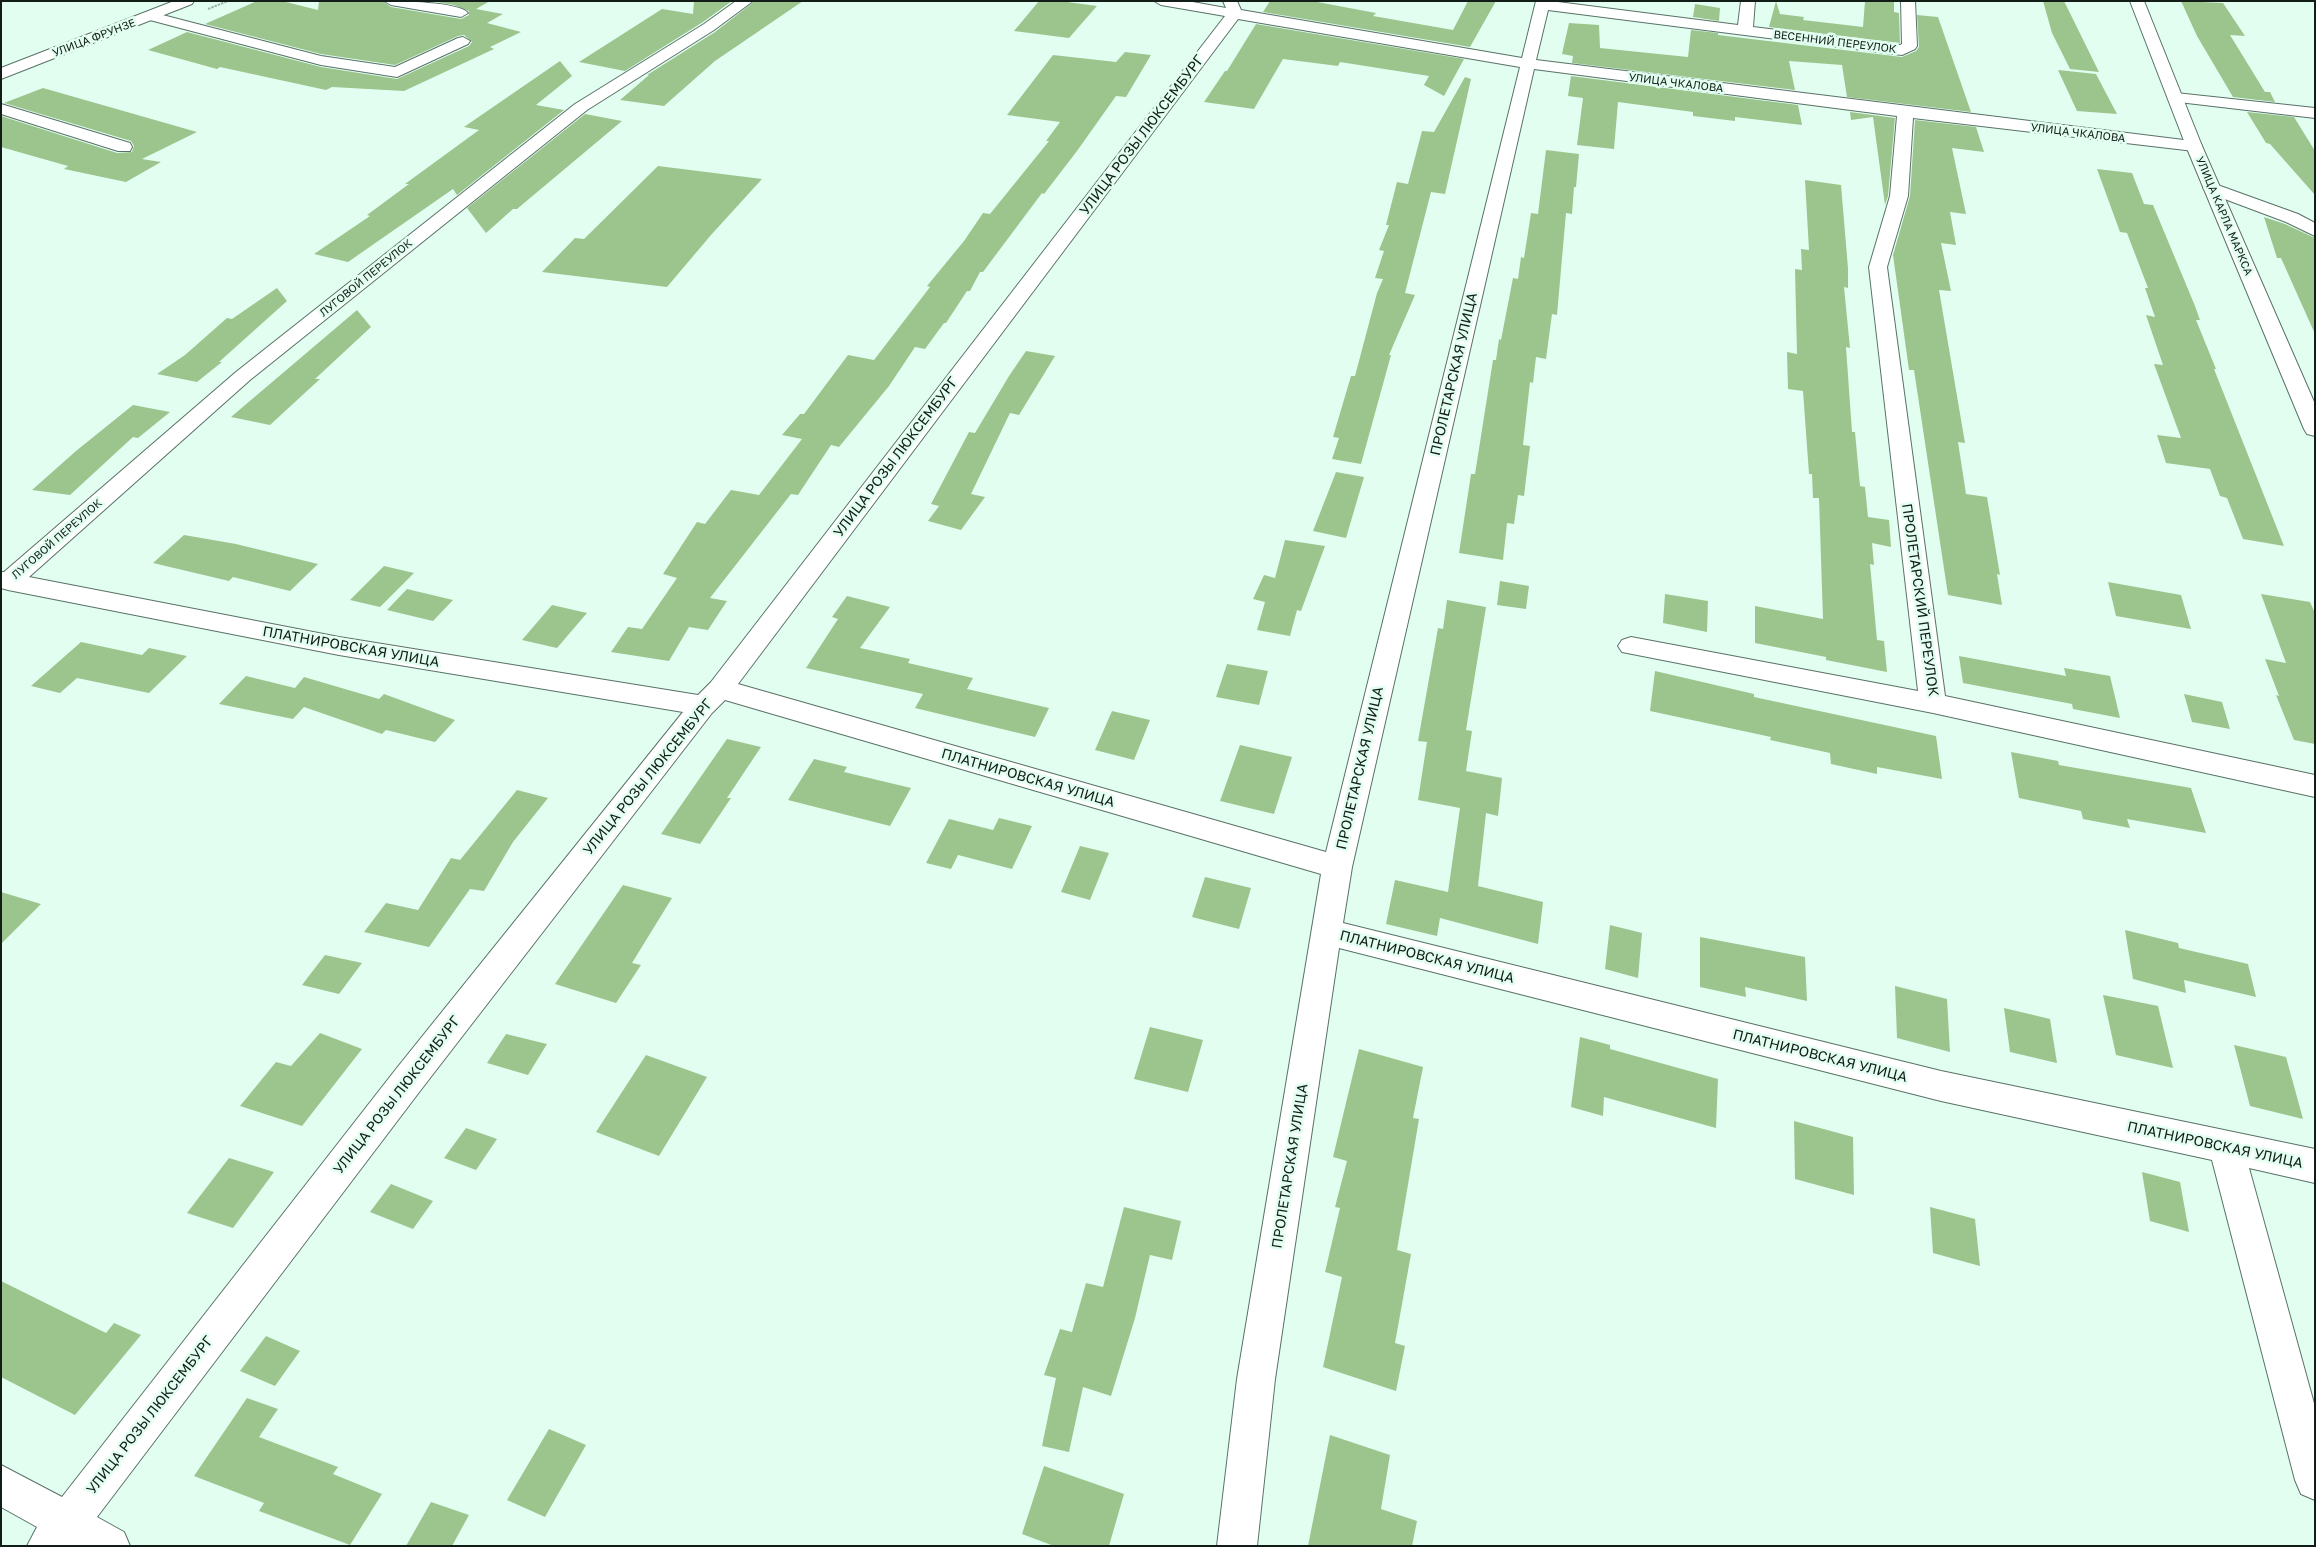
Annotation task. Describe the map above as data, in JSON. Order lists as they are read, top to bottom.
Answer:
{
  "streets": {
    "street": [
      "УЛИЦА ФРУНЗЕ",
      "ВЕСЕННИЙ ПЕРЕУЛОК",
      "УЛИЦА ЧКАЛОВА",
      "УЛИЦА РОЗЫ ЛЮКСЕМБУРГ",
      "УЛИЦА КАРЛА МАРКСА",
      "ЛУГОВОЙ ПЕРЕУЛОК",
      "ПРОЛЕТАРСКАЯ УЛИЦА",
      "ПРОЛЕТАРСКИЙ ПЕРЕУЛОК",
      "ПЛАТНИРОВСКАЯ УЛИЦА"
    ]
  },
  "crossings": [
    ["ВЕСЕННИЙ ПЕРЕУЛОК", "ПРОЛЕТАРСКАЯ УЛИЦА"],
    ["УЛИЦА ЧКАЛОВА", "УЛИЦА РОЗЫ ЛЮКСЕМБУРГ"],
    ["УЛИЦА ЧКАЛОВА", "УЛИЦА КАРЛА МАРКСА"],
    ["УЛИЦА ЧКАЛОВА", "ПРОЛЕТАРСКАЯ УЛИЦА"],
    ["УЛИЦА ЧКАЛОВА", "ПРОЛЕТАРСКИЙ ПЕРЕУЛОК"],
    ["УЛИЦА РОЗЫ ЛЮКСЕМБУРГ", "ПЛАТНИРОВСКАЯ УЛИЦА"],
    ["ЛУГОВОЙ ПЕРЕУЛОК", "ПЛАТНИРОВСКАЯ УЛИЦА"],
    ["ПРОЛЕТАРСКАЯ УЛИЦА", "ПЛАТНИРОВСКАЯ УЛИЦА"]
  ]
}
